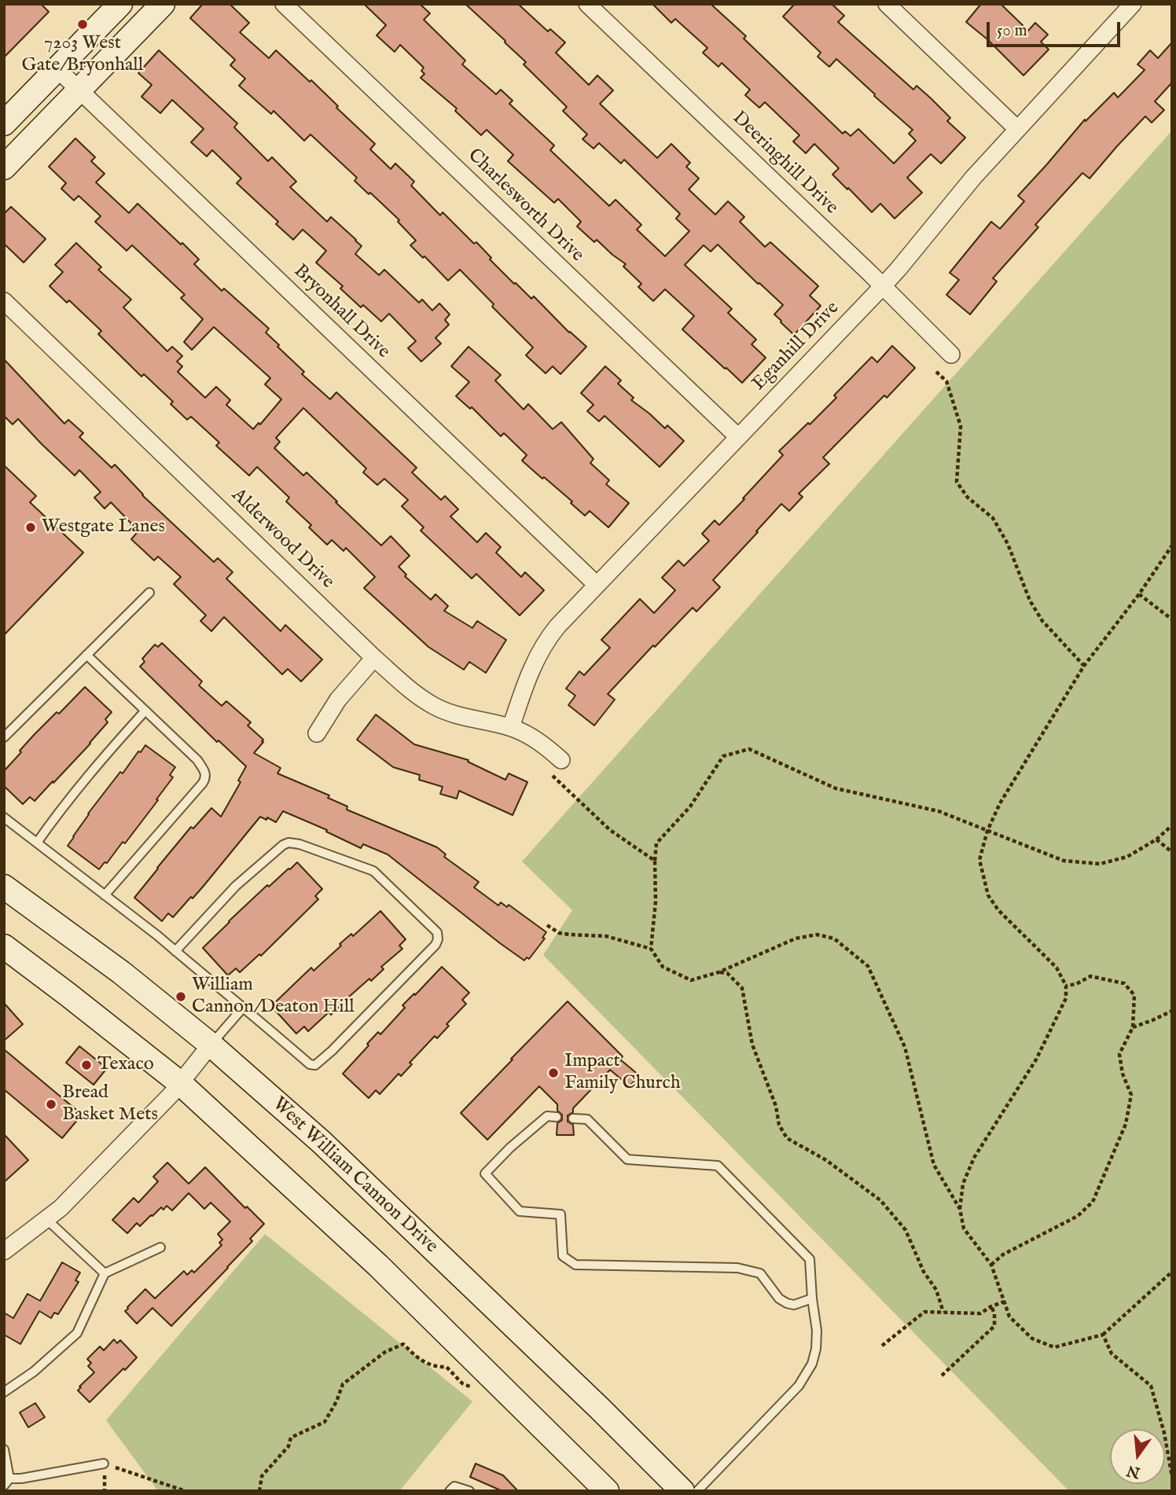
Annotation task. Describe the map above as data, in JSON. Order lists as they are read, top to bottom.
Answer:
{
  "streets": {
    "main road": ["West William Cannon Drive"],
    "street": [
      "Deeringhill Drive",
      "Charlesworth Drive",
      "Bryonhall Drive",
      "Eganhill Drive",
      "Alderwood Drive"
    ]
  },
  "crossings": [
    ["Deeringhill Drive", "Eganhill Drive"],
    ["Charlesworth Drive", "Eganhill Drive"],
    ["Bryonhall Drive", "Eganhill Drive"],
    ["Eganhill Drive", "Alderwood Drive"]
  ],
  "places": [
    "7203 West Gate/Bryonhall",
    "Westgate Lanes",
    "William Cannon/Deaton Hill",
    "Texaco",
    "Impact Family Church",
    "Bread Basket Mets"
  ],
  "scale_bar": "50 m",
  "north": "bottom"
}
